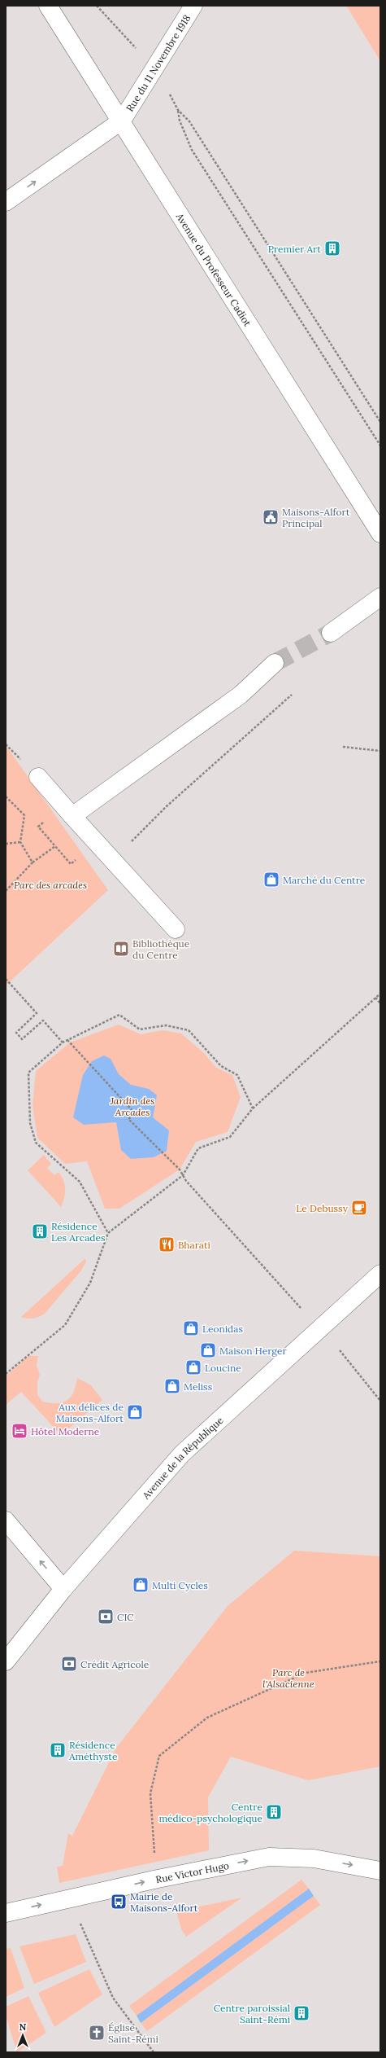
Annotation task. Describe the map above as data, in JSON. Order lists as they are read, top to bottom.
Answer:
{
  "streets": {
    "main road": [
      "Rue du 11 Novembre 1918",
      "Avenue du Professeur Cadiot",
      "Avenue de la République",
      "Rue Victor Hugo"
    ]
  },
  "crossings": [
    ["Rue du 11 Novembre 1918", "Avenue du Professeur Cadiot"]
  ],
  "one_way": ["Rue Victor Hugo"],
  "parks": ["Parc des arcades", "Jardin des Arcades", "Parc de l'Alsacienne"],
  "places": {
    "building": [
      "Premier Art",
      "Résidence Les Arcades",
      "Résidence Améthyste",
      "Centre médico-psychologique",
      "Centre paroissial Saint-Rémi"
    ],
    "public building": ["Maisons-Alfort Principal"],
    "shop": [
      "Marché du Centre",
      "Leonidas",
      "Maison Herger",
      "Loucine",
      "Meliss",
      "Aux délices de Maisons-Alfort",
      "Multi Cycles"
    ],
    "library": ["Bibliothèque du Centre"],
    "cafe": ["Le Debussy"],
    "restaurant": ["Bharati"],
    "hotel": ["Hôtel Moderne"],
    "bank": ["CIC", "Crédit Agricole"],
    "bus stop": ["Mairie de Maisons-Alfort"],
    "church": ["Église Saint-Rémi"]
  },
  "north": "top"
}
